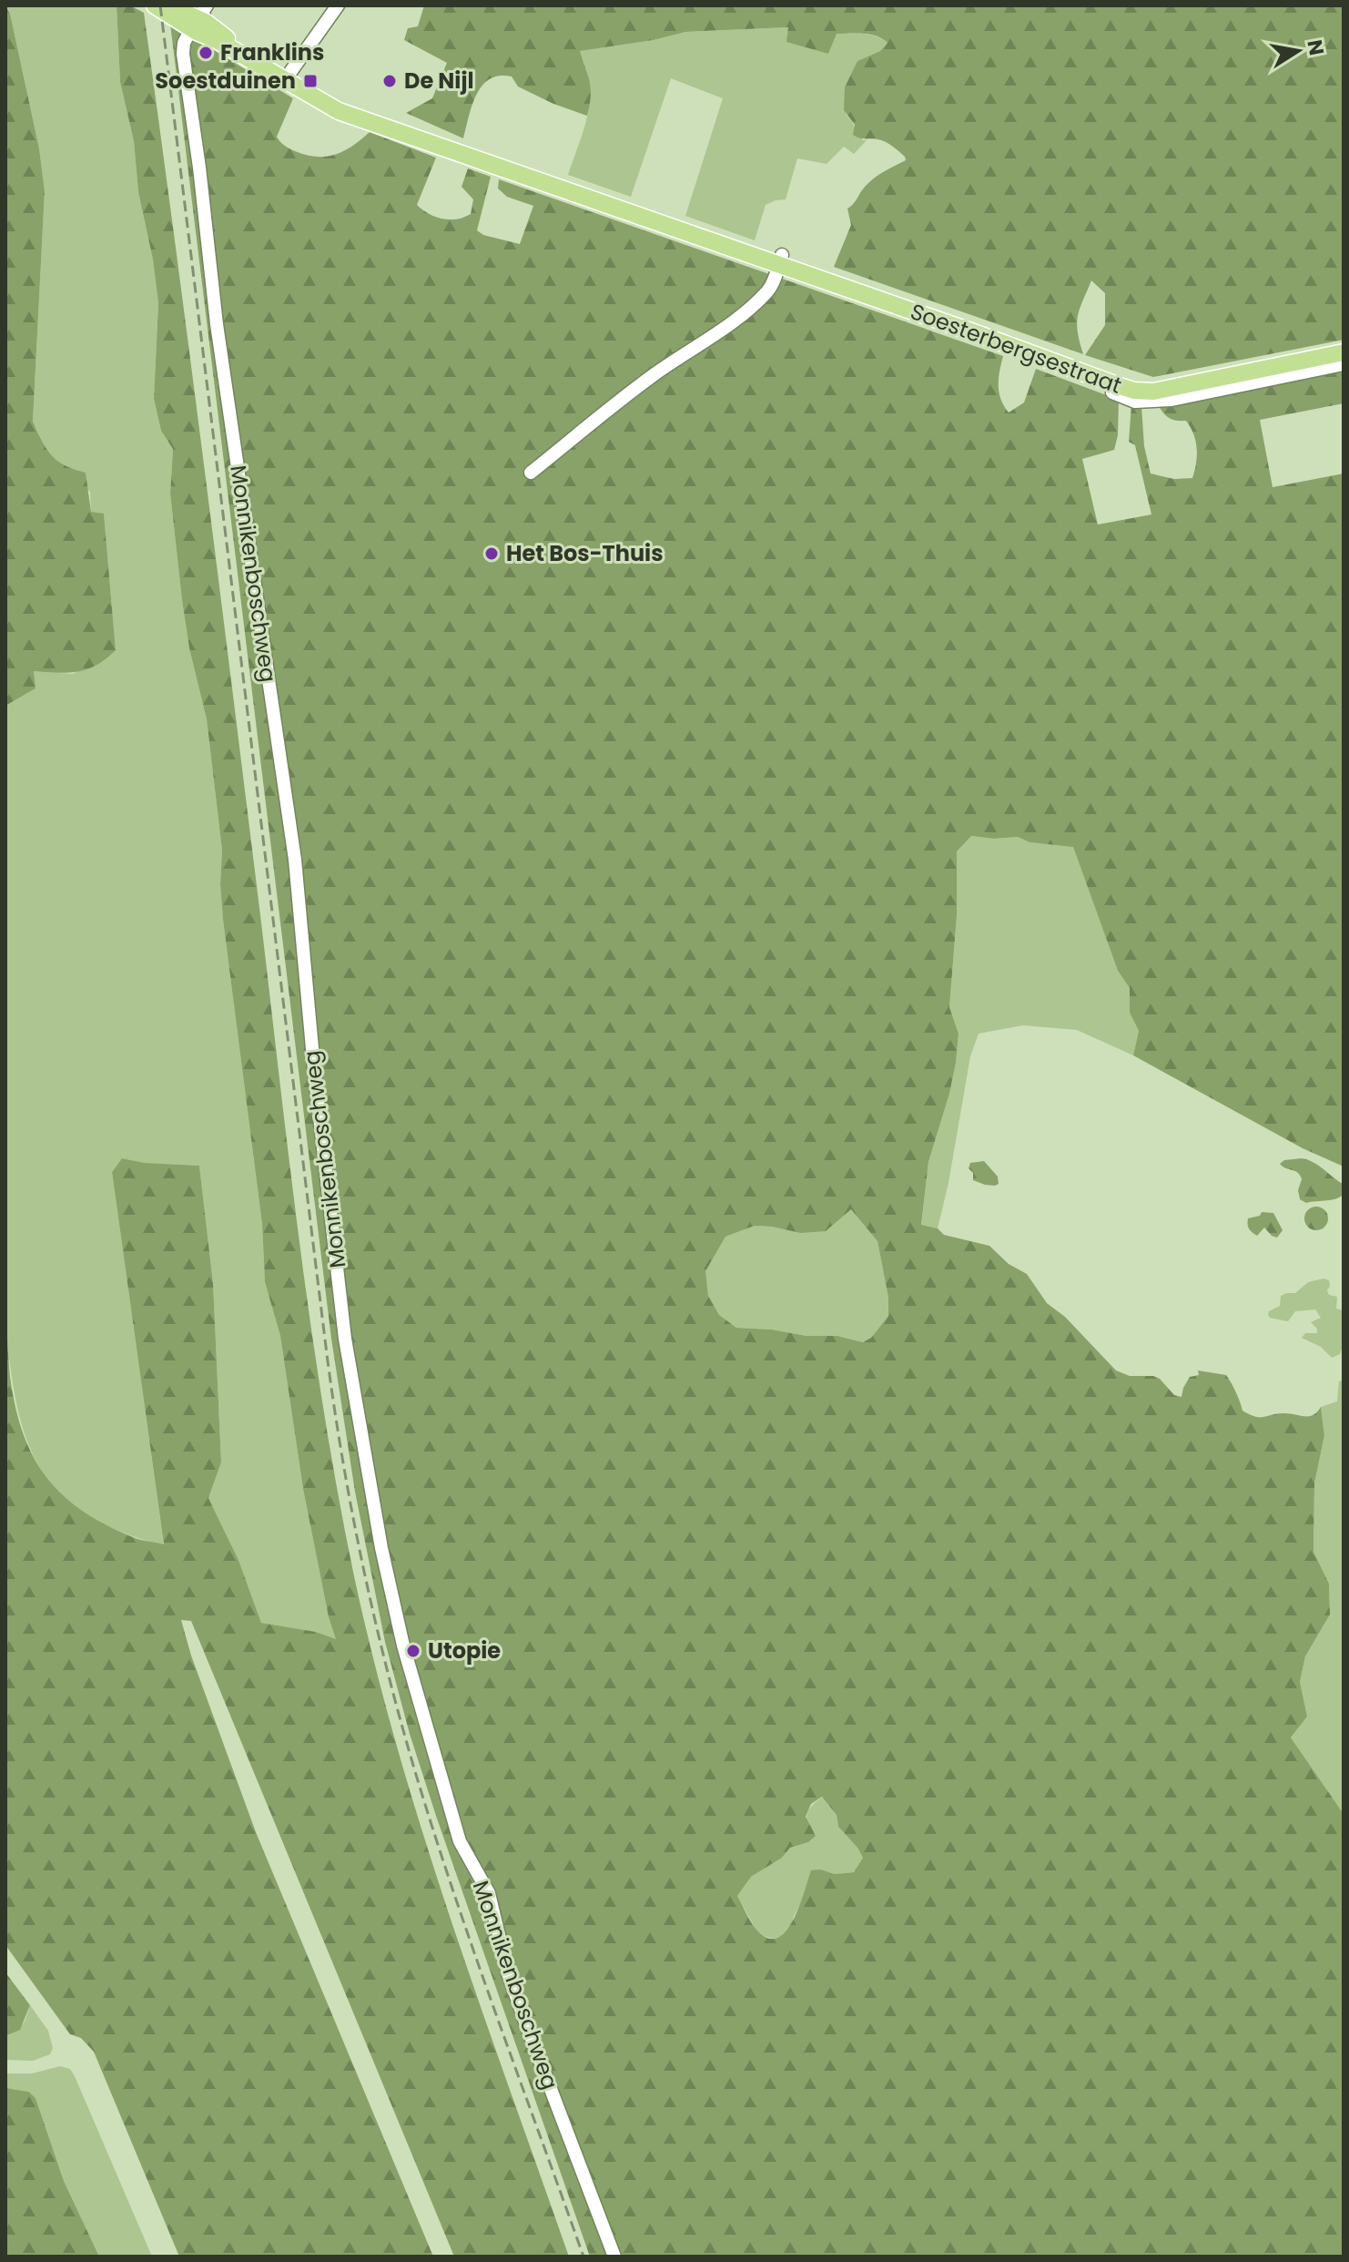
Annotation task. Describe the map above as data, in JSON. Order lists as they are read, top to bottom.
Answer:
{
  "streets": {
    "main road": ["Soesterbergsestraat"],
    "street": ["Monnikenboschweg"]
  },
  "crossings": [
    ["Soesterbergsestraat", "Monnikenboschweg"]
  ],
  "places": {
    "other": [
      "Franklins",
      "De Nijl",
      "Het Bos-Thuis",
      "Utopie"
    ],
    "transit": ["Soestduinen"]
  },
  "north": "right"
}
